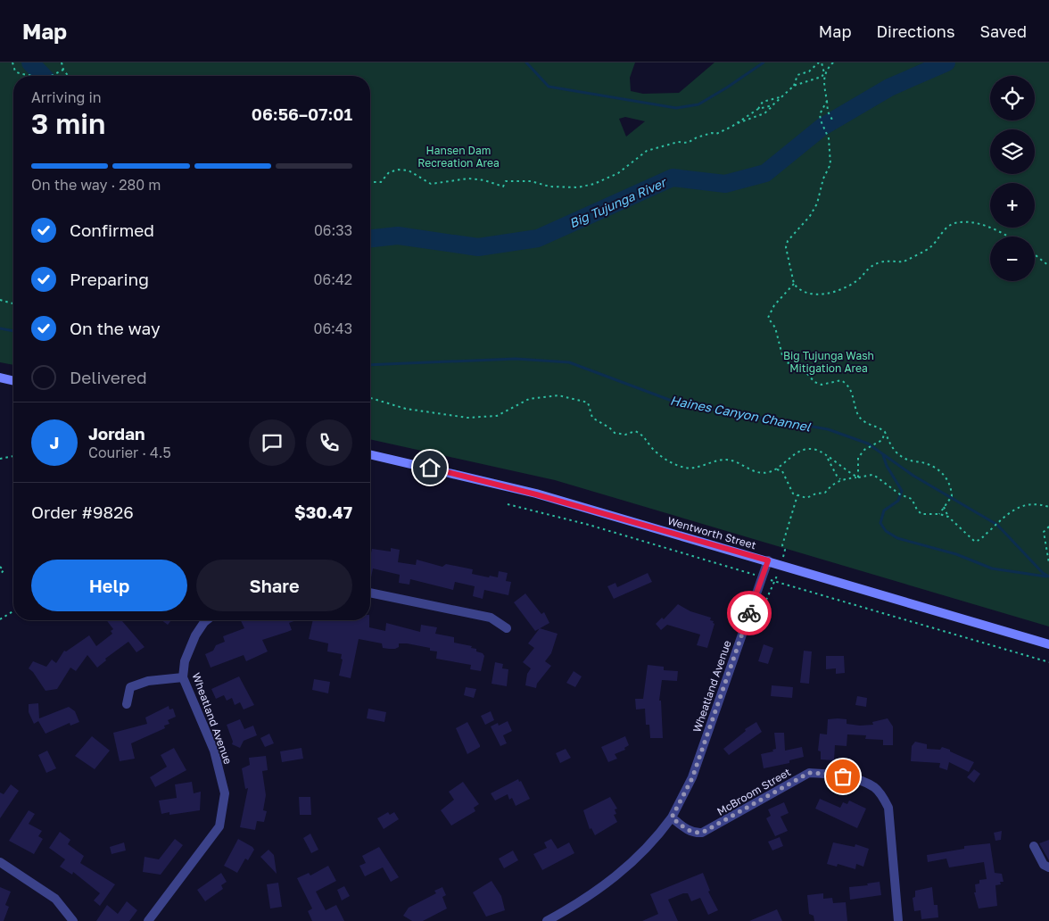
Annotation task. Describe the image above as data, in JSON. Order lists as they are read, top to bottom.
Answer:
{
  "streets": {
    "main road": ["Wentworth Street"],
    "street": ["Wheatland Avenue", "McBroom Street"]
  },
  "crossings": [
    ["Wentworth Street", "Wheatland Avenue"],
    ["Wheatland Avenue", "McBroom Street"]
  ],
  "water": ["Big Tujunga River", "Haines Canyon Channel"],
  "parks": ["Hansen Dam Recreation Area", "Big Tujunga Wash Mitigation Area"],
  "page": {
    "header": "Map",
    "nav": ["Map", "Directions", "Saved"],
    "map_buttons": ["+", "−"],
    "heading": ["3 min", "Arriving in", "06:56–07:01"],
    "panel": [
      "Jordan",
      "Courier · 4.5",
      "Order #9826",
      "$30.47"
    ],
    "bar": "On the way · 280 m",
    "list": [
      ["Confirmed", "06:33"],
      ["Preparing", "06:42"],
      ["On the way", "06:43"],
      "Delivered"
    ],
    "round": "J",
    "buttons": ["Help", "Share"]
  }
}
